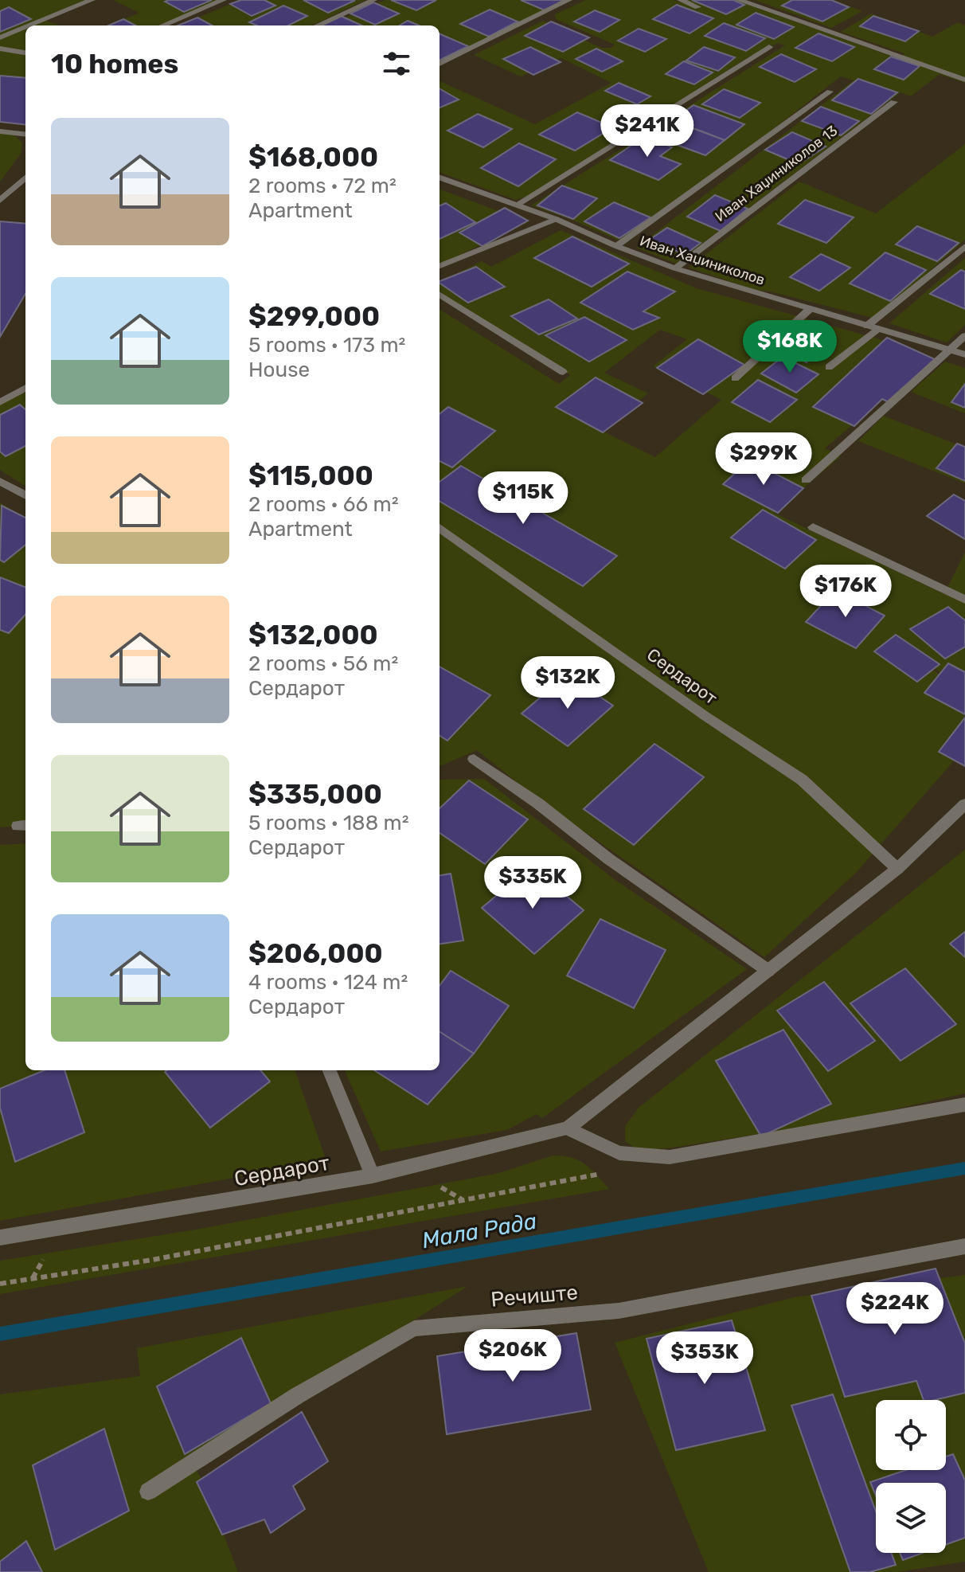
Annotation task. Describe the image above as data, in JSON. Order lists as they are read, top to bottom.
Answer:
{
  "streets": {
    "street": [
      "Иван Хаџиниколов 13",
      "Иван Хаџиниколов",
      "Сердарот",
      "Речиште"
    ]
  },
  "crossings": [
    ["Иван Хаџиниколов 13", "Иван Хаџиниколов"]
  ],
  "water": ["Мала Рада"],
  "page": {
    "heading": "10 homes",
    "list": [
      {
        "name": "$168,000",
        "note": "2 rooms · 72 m² · Apartment"
      },
      {
        "name": "$299,000",
        "note": "5 rooms · 173 m² · House"
      },
      {
        "name": "$115,000",
        "note": "2 rooms · 66 m² · Apartment"
      },
      {
        "name": "$132,000",
        "note": "2 rooms · 56 m² · Сердарот"
      },
      {
        "name": "$335,000",
        "note": "5 rooms · 188 m² · Сердарот"
      },
      {
        "name": "$206,000",
        "note": "4 rooms · 124 m² · Сердарот"
      }
    ],
    "price": [
      "$241K",
      "$168K",
      "$299K",
      "$115K",
      "$176K",
      "$132K",
      "$335K",
      "$224K",
      "$206K",
      "$353K"
    ]
  }
}
